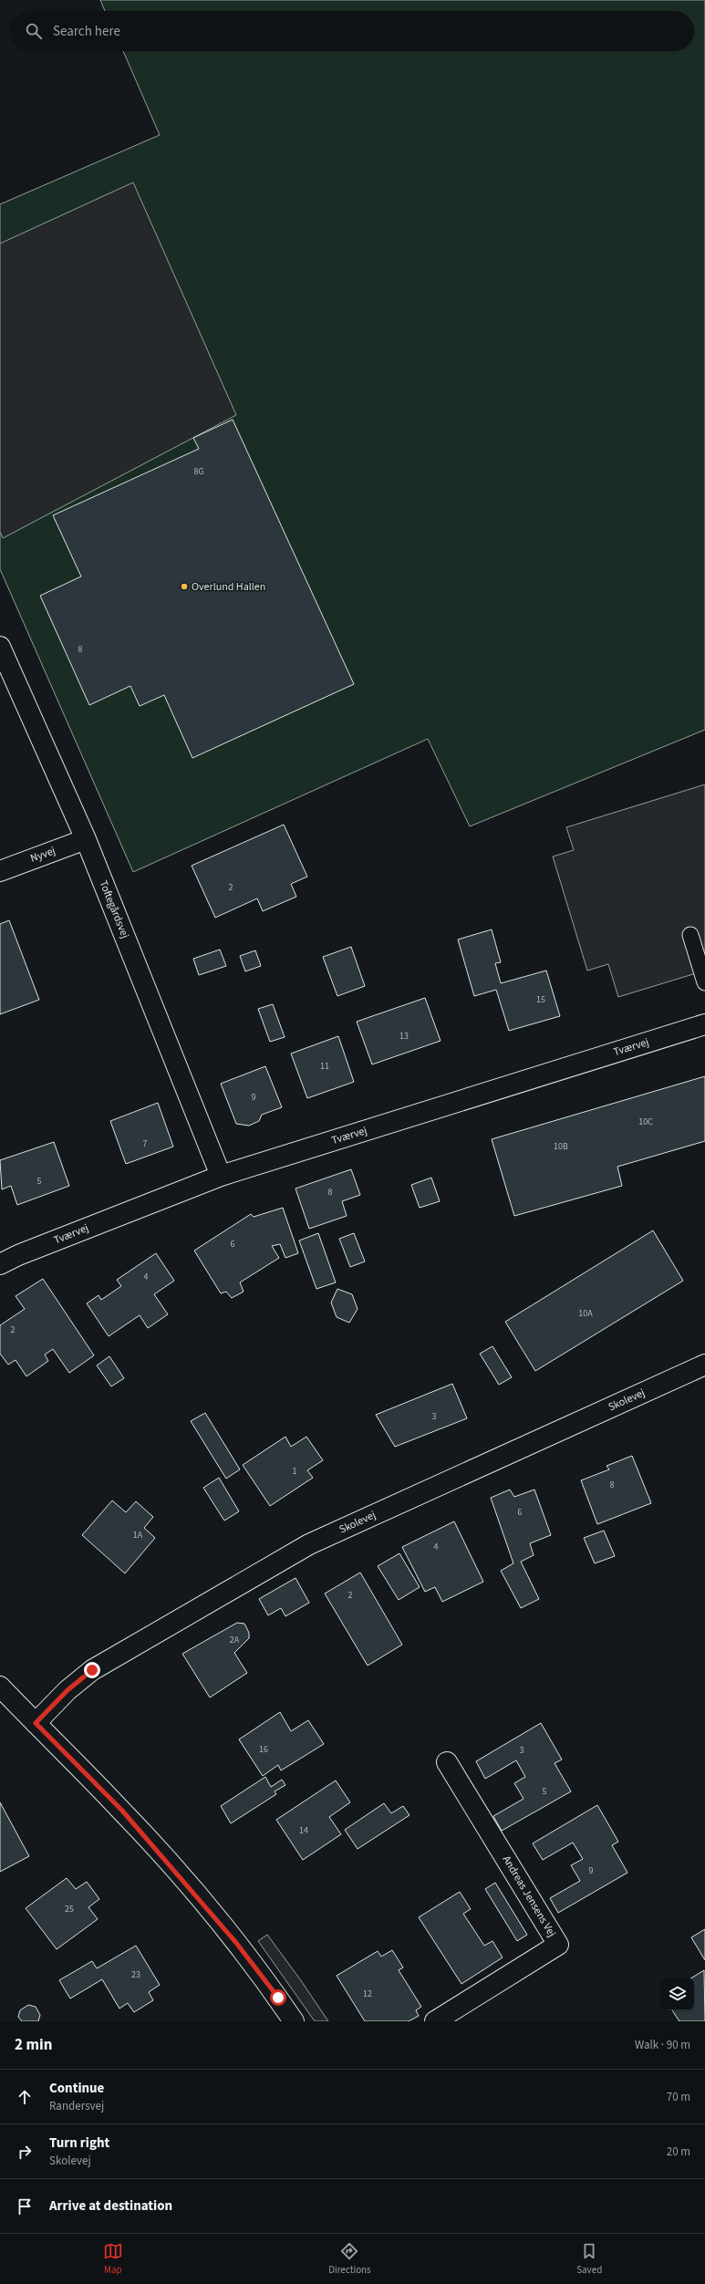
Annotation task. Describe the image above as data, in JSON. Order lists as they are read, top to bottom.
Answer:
{
  "streets": {
    "street": [
      "Nyvej",
      "Toftegårdsvej",
      "Tværvej",
      "Skolevej",
      "Andreas Jensens Vej"
    ]
  },
  "crossings": [
    ["Nyvej", "Toftegårdsvej"],
    ["Toftegårdsvej", "Tværvej"]
  ],
  "places": ["Overlund Hallen"],
  "house_numbers": [
    "8G",
    "8",
    "2",
    "15",
    "13",
    "11",
    "9",
    "10C",
    "7",
    "10B",
    "5",
    "8",
    "6",
    "4",
    "10A",
    "2",
    "3",
    "1",
    "8",
    "6",
    "1A",
    "4",
    "2",
    "2A",
    "16",
    "3",
    "5",
    "14",
    "9",
    "25",
    "23",
    "12"
  ],
  "page": {
    "search": "Search here",
    "heading": ["2 min", "Walk · 90 m"],
    "list": [
      ["Continue", "Randersvej", "70 m"],
      ["Turn right", "Skolevej", "20 m"],
      "Arrive at destination"
    ],
    "nav": ["Map", "Directions", "Saved"]
  }
}
